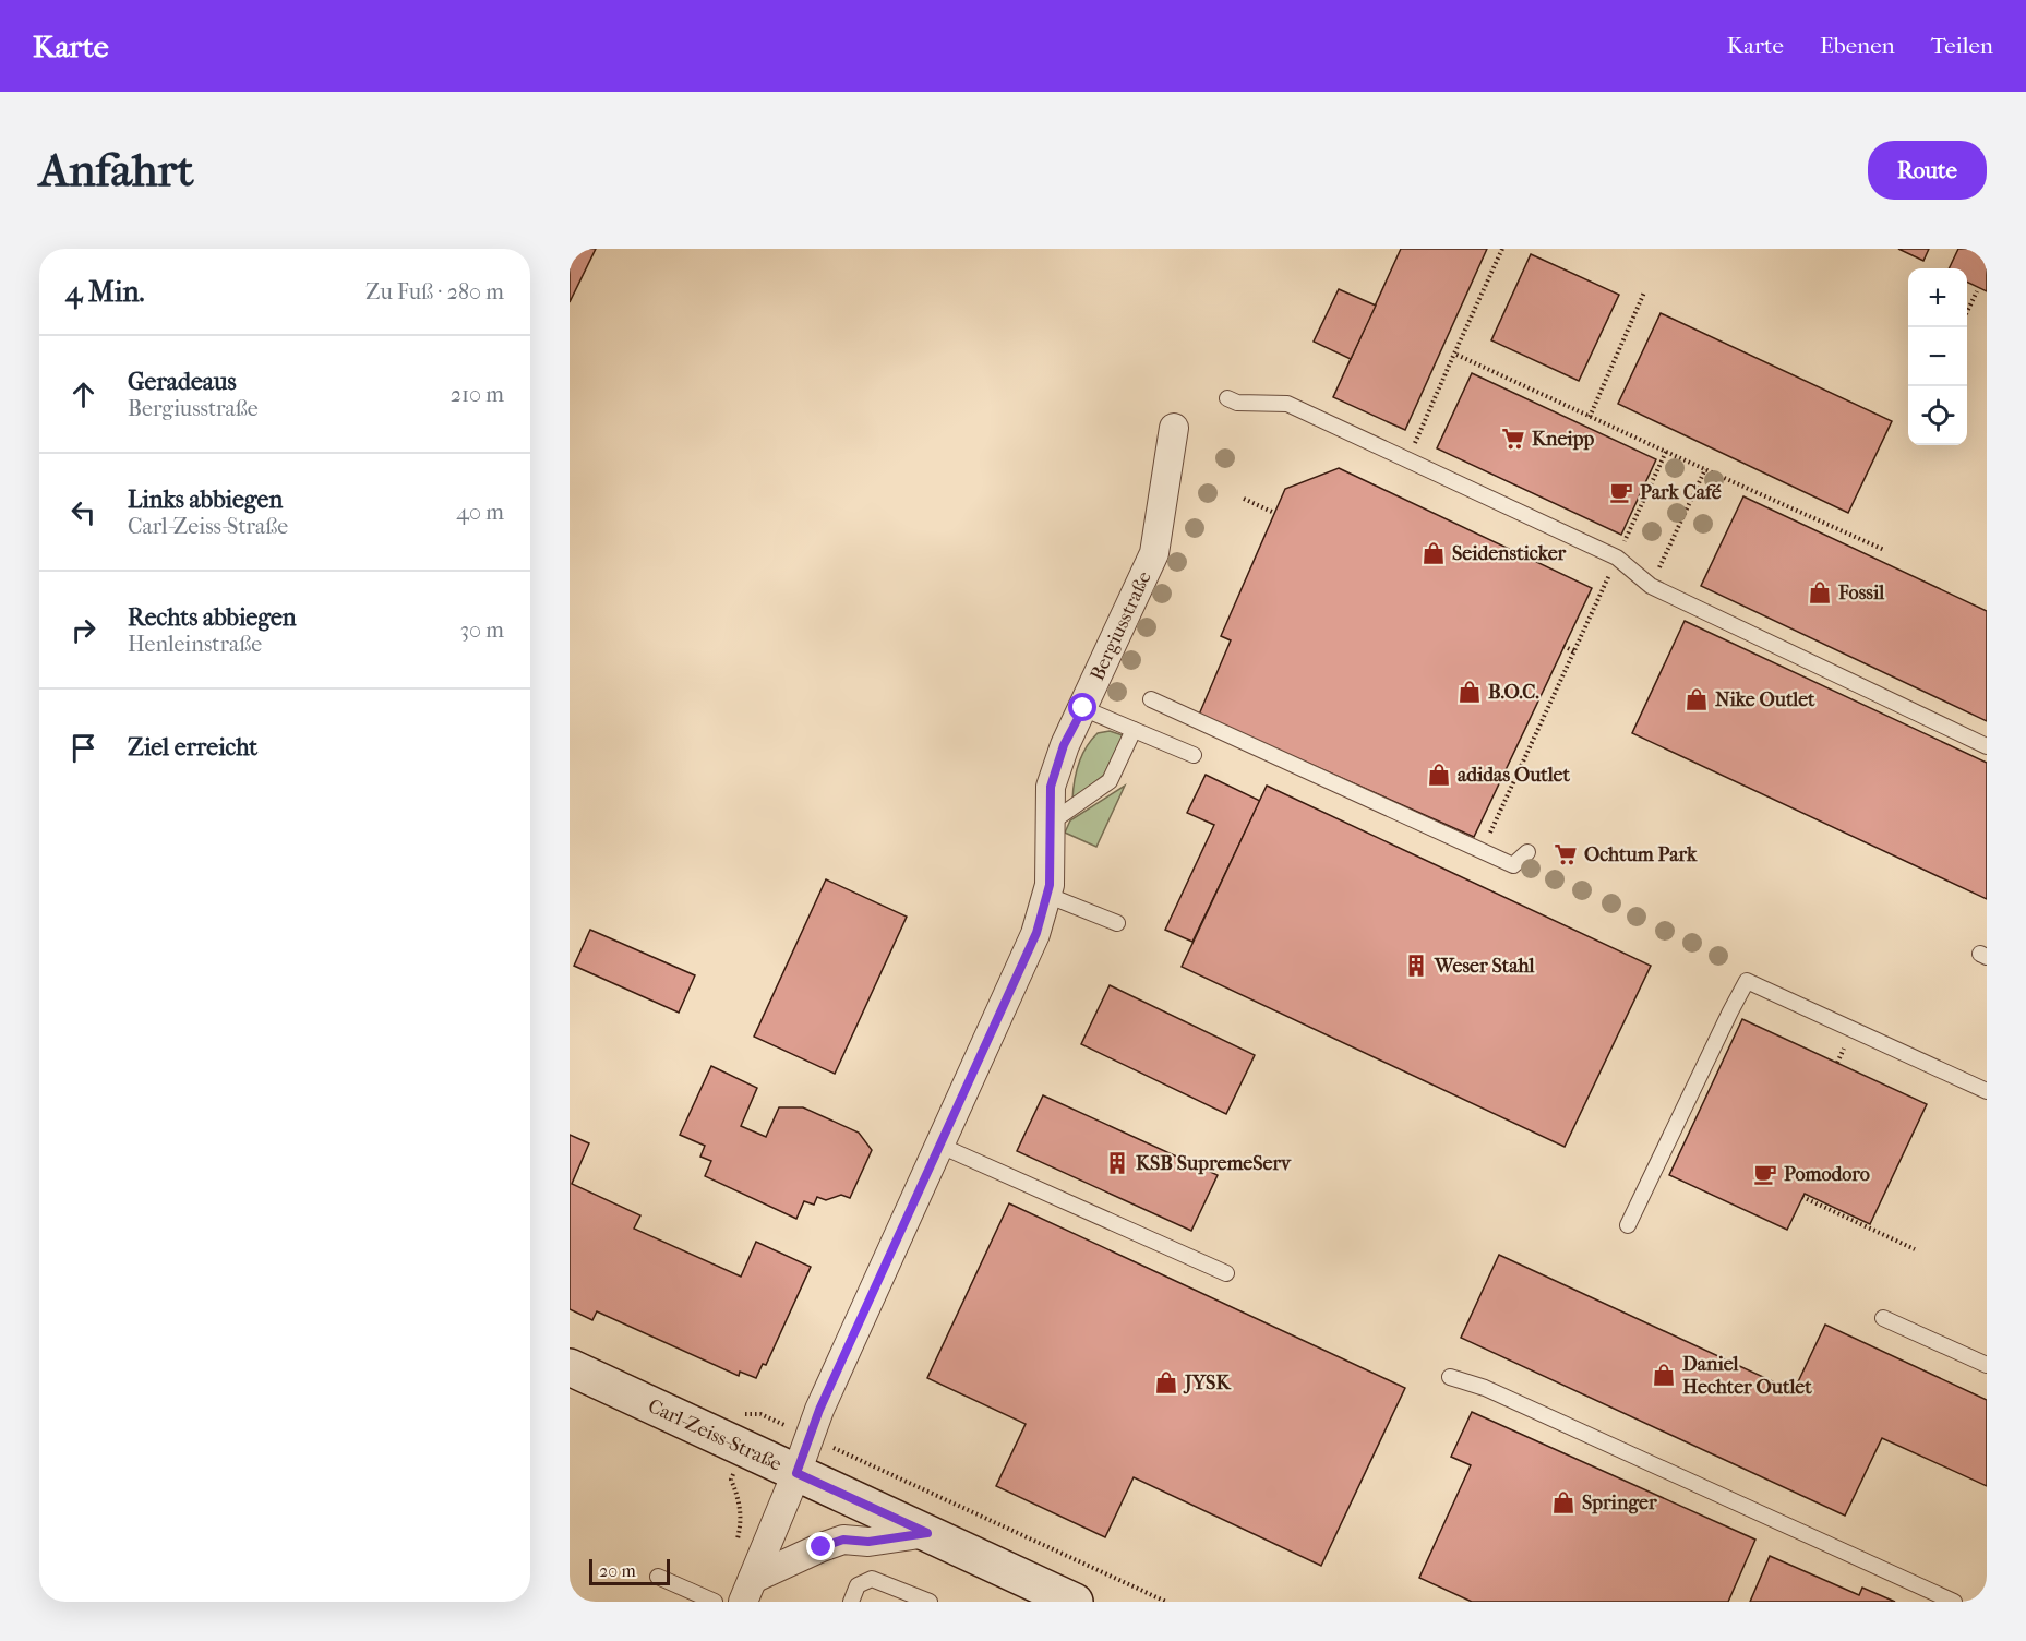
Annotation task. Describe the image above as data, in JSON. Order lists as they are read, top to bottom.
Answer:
{
  "streets": {
    "main road": ["Carl-Zeiss-Straße"],
    "street": ["Bergiusstraße"]
  },
  "crossings": [
    ["Bergiusstraße", "Carl-Zeiss-Straße"]
  ],
  "places": {
    "supermarket": ["Kneipp", "Ochtum Park"],
    "cafe": ["Park Café", "Pomodoro"],
    "shop": [
      "Seidensticker",
      "Fossil",
      "B.O.C.",
      "Nike Outlet",
      "adidas Outlet",
      "Daniel Hechter Outlet",
      "JYSK",
      "Springer"
    ],
    "building": ["Weser Stahl", "KSB SupremeServ"]
  },
  "scale_bar": "20 m",
  "page": {
    "header": "Karte",
    "nav": ["Karte", "Ebenen", "Teilen"],
    "buttons": "Route",
    "title": "Anfahrt",
    "heading": ["4 Min.", "Zu Fuß · 280 m"],
    "map_buttons": ["+", "−"],
    "list": [
      ["Geradeaus", "Bergiusstraße", "210 m"],
      ["Links abbiegen", "Carl-Zeiss-Straße", "40 m"],
      ["Rechts abbiegen", "Henleinstraße", "30 m"],
      "Ziel erreicht"
    ],
    "scale": "20 m"
  }
}
